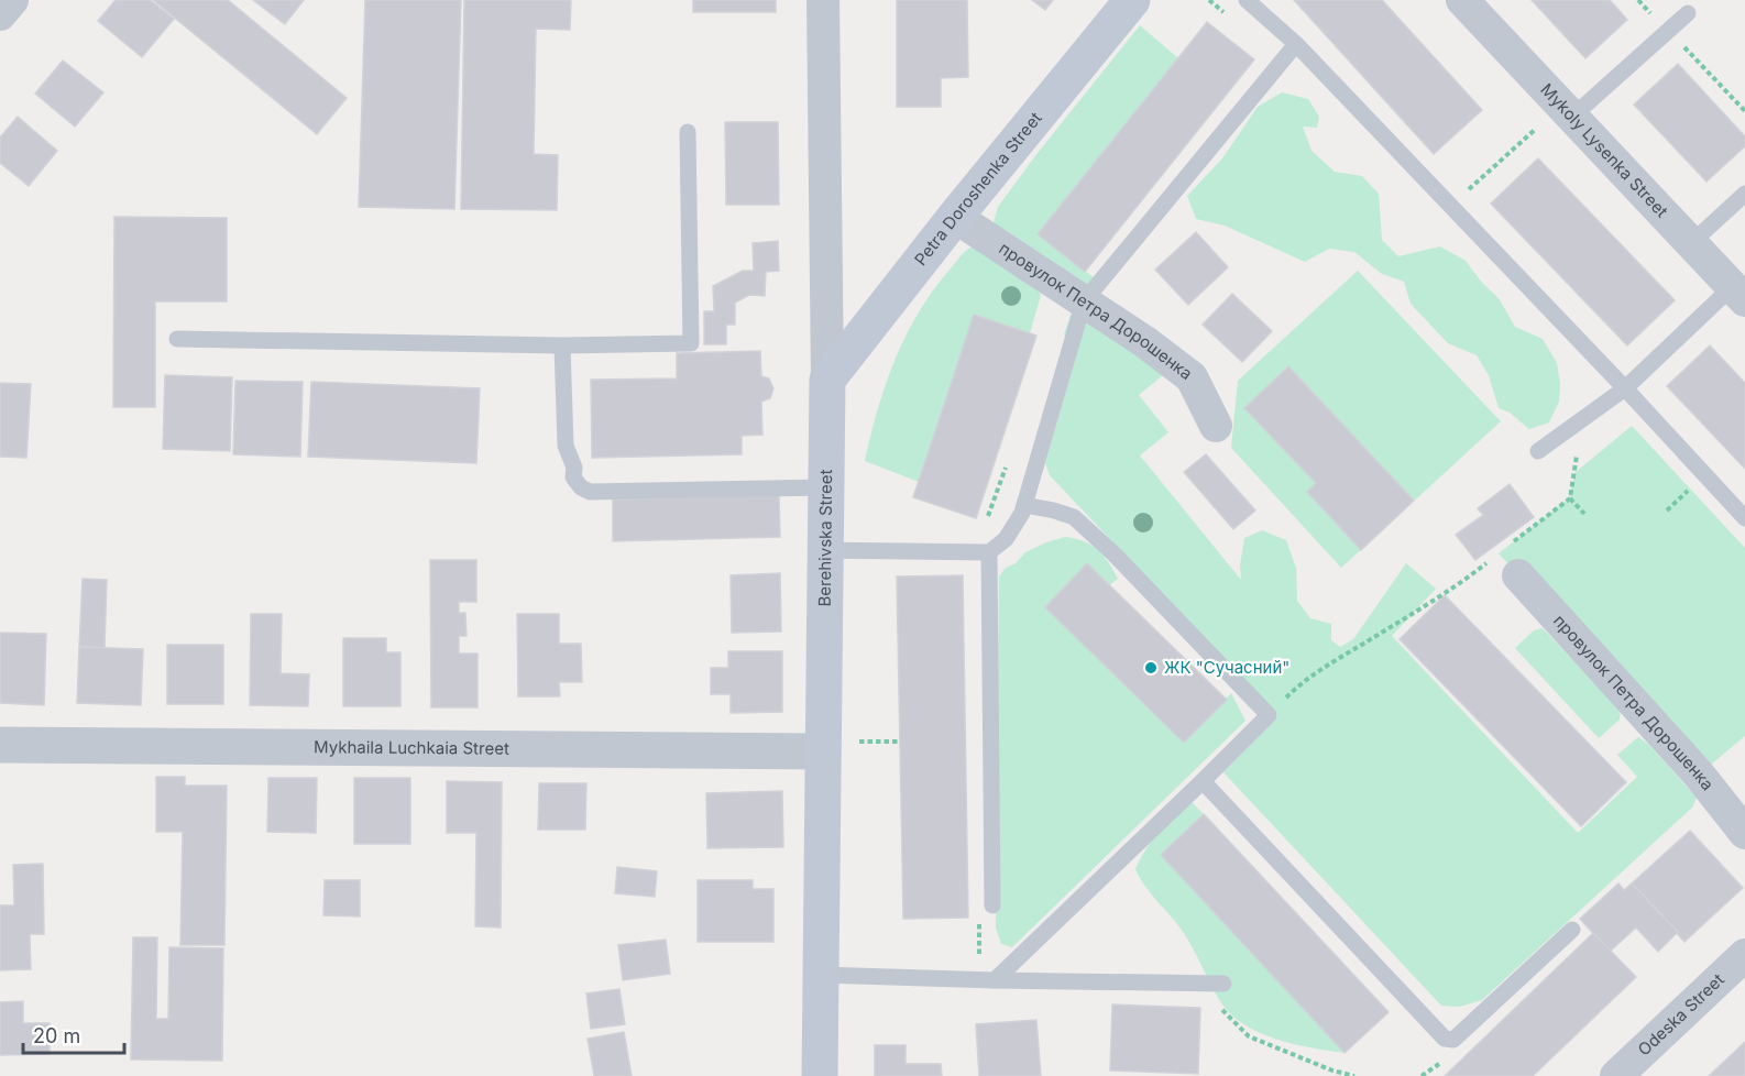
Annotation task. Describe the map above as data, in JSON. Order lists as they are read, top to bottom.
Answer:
{
  "streets": {
    "main road": ["Petra Doroshenka Street", "Berehivska Street"],
    "street": [
      "Mykoly Lysenka Street",
      "провулок Петра Дорошенка",
      "Mykhaila Luchkaia Street",
      "Odeska Street"
    ]
  },
  "crossings": [
    ["Petra Doroshenka Street", "провулок Петра Дорошенка"],
    ["Petra Doroshenka Street", "Berehivska Street"],
    ["Berehivska Street", "Mykhaila Luchkaia Street"]
  ],
  "places": ["ЖК \"Сучасний\""],
  "scale_bar": "20 m"
}
